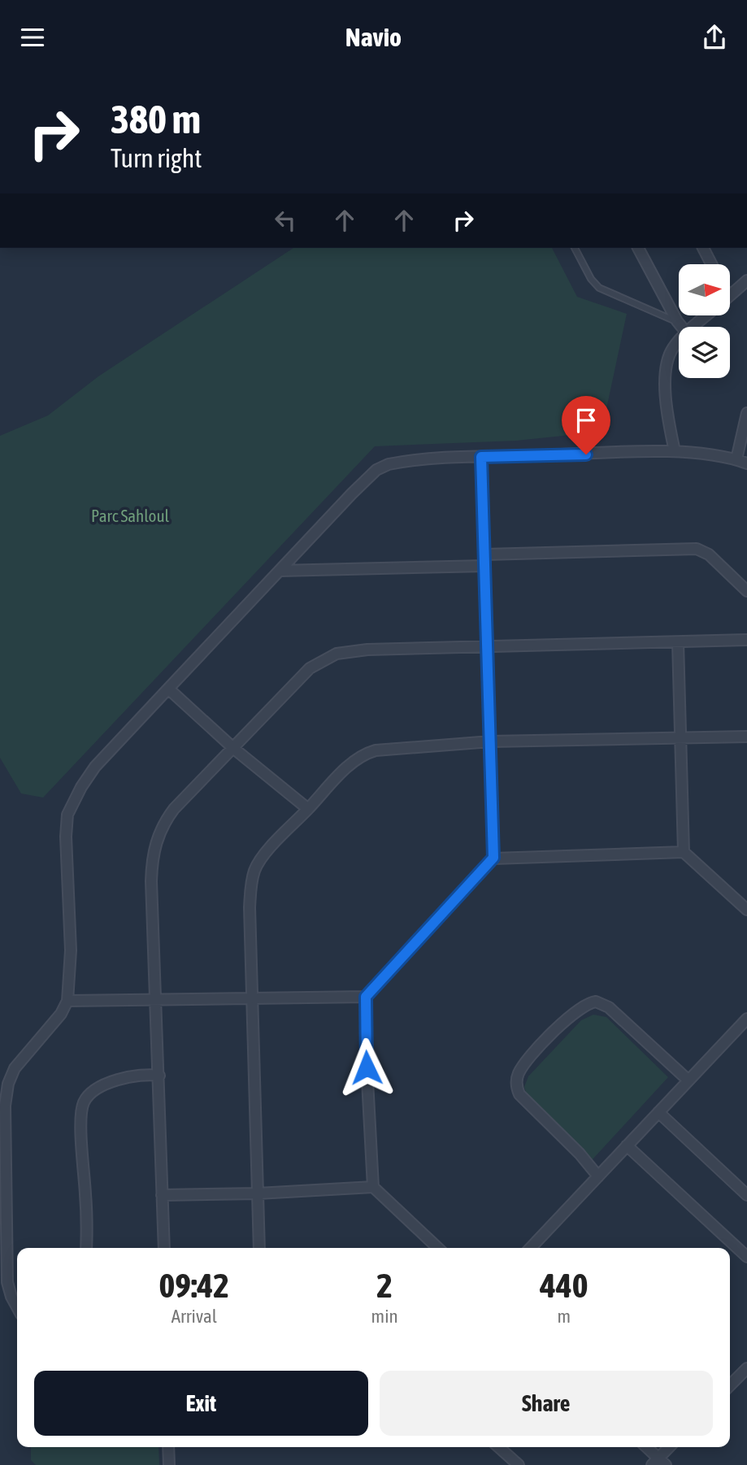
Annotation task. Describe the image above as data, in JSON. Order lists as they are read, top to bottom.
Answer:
{
  "parks": ["Parc Sahloul"],
  "north": "right",
  "page": {
    "header": "Navio",
    "turn": ["380 m", "Turn right"],
    "eta": [
      "09:42",
      "Arrival",
      "2",
      "min",
      "440",
      "m"
    ],
    "buttons": ["Exit", "Share"]
  }
}
